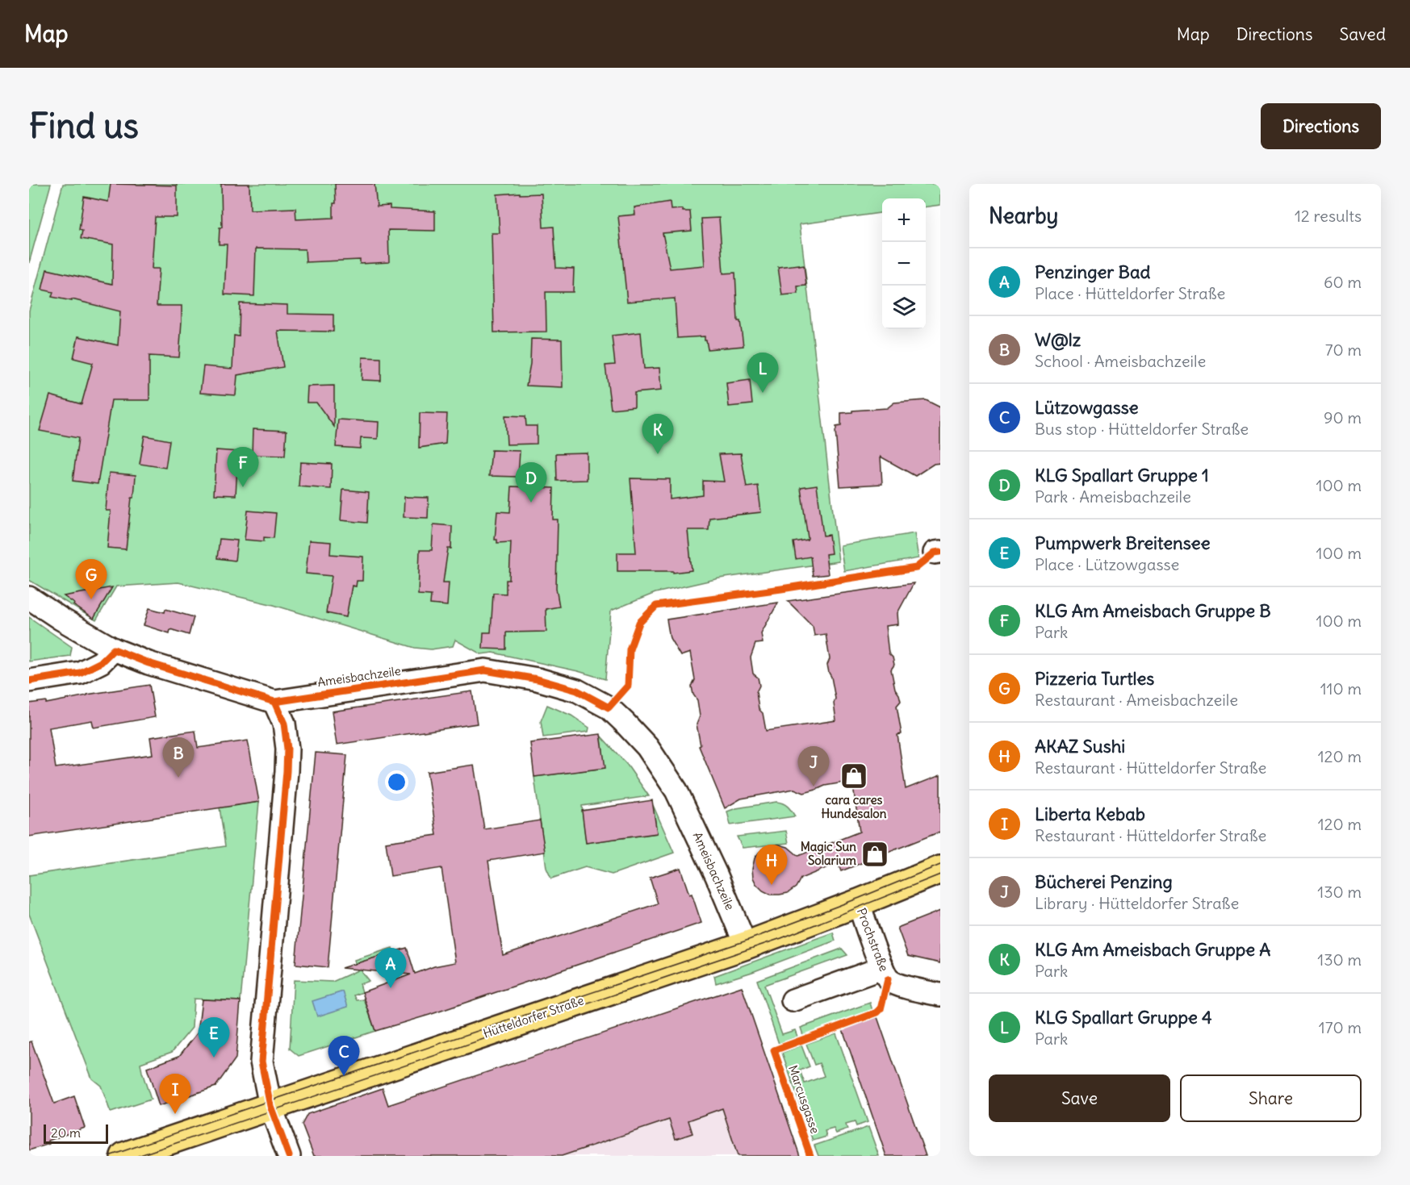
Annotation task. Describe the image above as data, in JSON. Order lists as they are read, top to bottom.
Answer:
{
  "streets": {
    "main road": ["Hütteldorfer Straße"],
    "street": ["Ameisbachzeile", "Prochstraße"],
    "cycle path": ["Marcusgasse"]
  },
  "crossings": [
    ["Ameisbachzeile", "Hütteldorfer Straße"],
    ["Prochstraße", "Hütteldorfer Straße"]
  ],
  "places": {
    "shop": ["cara cares Hundesalon", "Magic Sun Solarium"]
  },
  "scale_bar": "20 m",
  "page": {
    "header": "Map",
    "nav": ["Map", "Directions", "Saved"],
    "buttons": [
      "Directions",
      ["Save", "Share"]
    ],
    "title": "Find us",
    "heading": ["Nearby", "12 results"],
    "map_buttons": ["+", "−"],
    "list": [
      {
        "mark": "A",
        "name": "Penzinger Bad",
        "note": "Place · Hütteldorfer Straße",
        "value": "60 m"
      },
      {
        "mark": "B",
        "name": "W@lz",
        "note": "School · Ameisbachzeile",
        "value": "70 m"
      },
      {
        "mark": "C",
        "name": "Lützowgasse",
        "note": "Bus stop · Hütteldorfer Straße",
        "value": "90 m"
      },
      {
        "mark": "D",
        "name": "KLG Spallart Gruppe 1",
        "note": "Park · Ameisbachzeile",
        "value": "100 m"
      },
      {
        "mark": "E",
        "name": "Pumpwerk Breitensee",
        "note": "Place · Lützowgasse",
        "value": "100 m"
      },
      {
        "mark": "F",
        "name": "KLG Am Ameisbach Gruppe B",
        "note": "Park",
        "value": "100 m"
      },
      {
        "mark": "G",
        "name": "Pizzeria Turtles",
        "note": "Restaurant · Ameisbachzeile",
        "value": "110 m"
      },
      {
        "mark": "H",
        "name": "AKAZ Sushi",
        "note": "Restaurant · Hütteldorfer Straße",
        "value": "120 m"
      },
      {
        "mark": "I",
        "name": "Liberta Kebab",
        "note": "Restaurant · Hütteldorfer Straße",
        "value": "120 m"
      },
      {
        "mark": "J",
        "name": "Bücherei Penzing",
        "note": "Library · Hütteldorfer Straße",
        "value": "130 m"
      },
      {
        "mark": "K",
        "name": "KLG Am Ameisbach Gruppe A",
        "note": "Park",
        "value": "130 m"
      },
      {
        "mark": "L",
        "name": "KLG Spallart Gruppe 4",
        "note": "Park",
        "value": "170 m"
      }
    ],
    "pins": [
      "L",
      "K",
      "F",
      "D",
      "G",
      "B",
      "J",
      "H",
      "A",
      "E",
      "C",
      "I"
    ],
    "scale": "20 m"
  }
}
